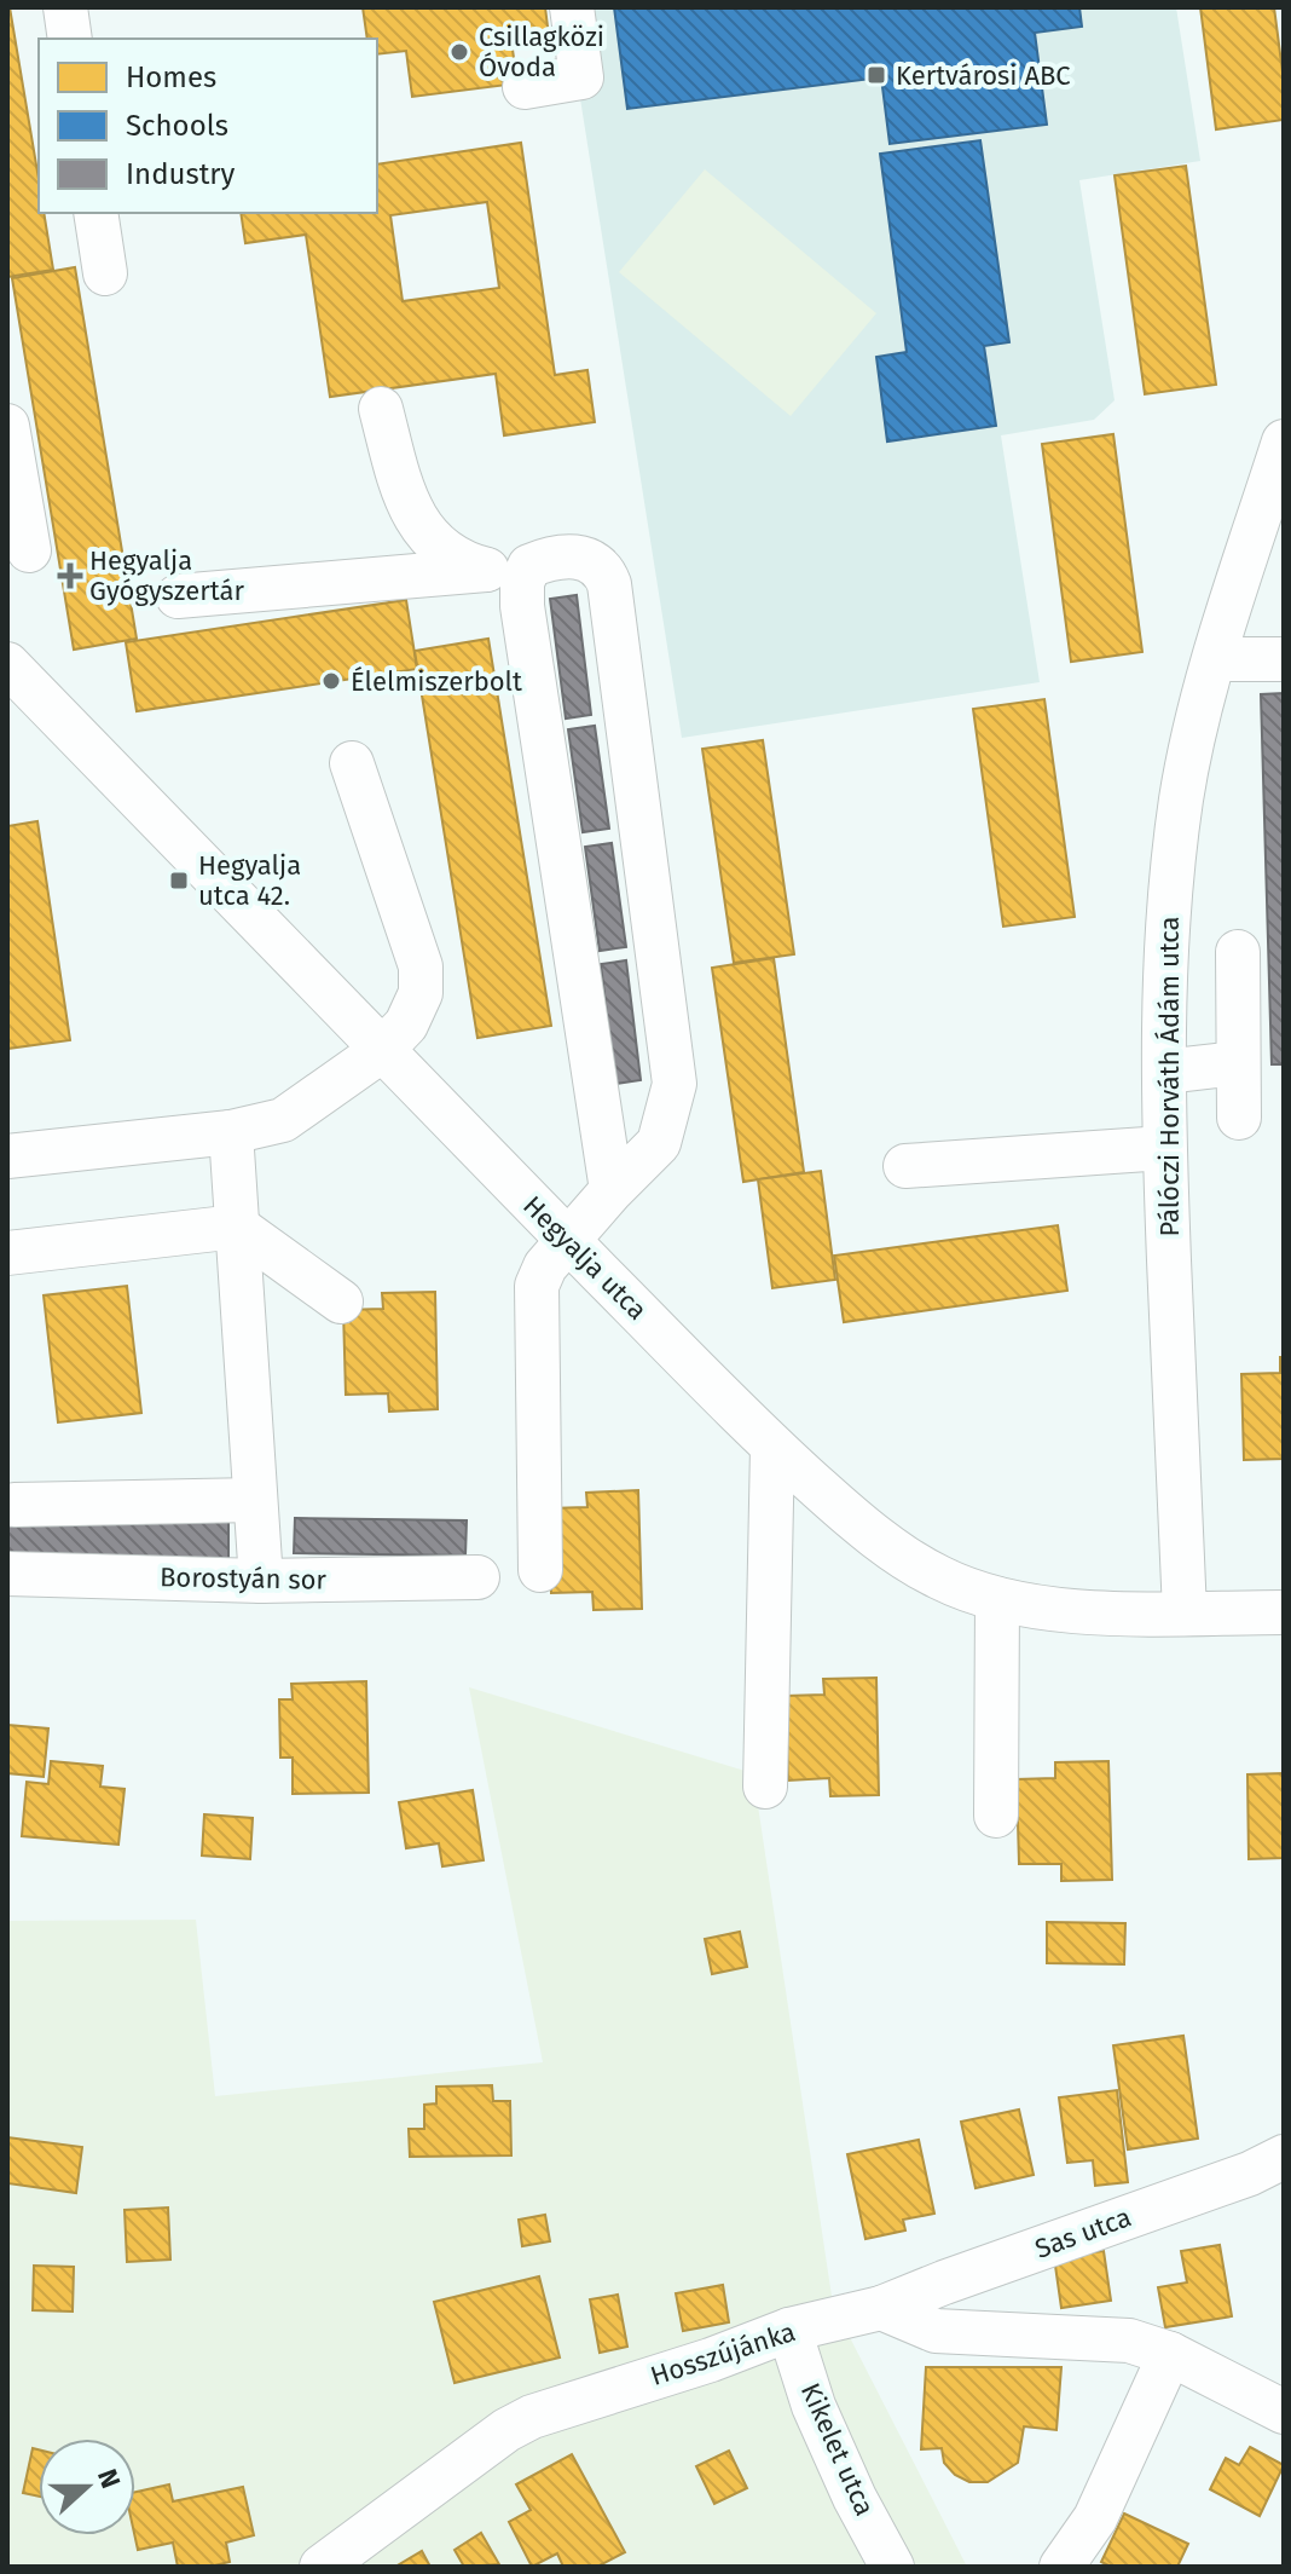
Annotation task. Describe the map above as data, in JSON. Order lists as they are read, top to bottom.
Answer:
{
  "streets": {
    "street": [
      "Pálóczi Horváth Ádám utca",
      "Hegyalja utca",
      "Borostyán sor",
      "Sas utca",
      "Hosszújánka",
      "Kikelet utca"
    ]
  },
  "crossings": [
    ["Pálóczi Horváth Ádám utca", "Hegyalja utca"],
    ["Sas utca", "Hosszújánka"],
    ["Hosszújánka", "Kikelet utca"]
  ],
  "places": {
    "other": ["Csillagközi Óvoda", "Élelmiszerbolt"],
    "transit": ["Kertvárosi ABC", "Hegyalja utca 42."],
    "health": ["Hegyalja Gyógyszertár"]
  },
  "legend": ["Homes", "Schools", "Industry"],
  "north": "right"
}
